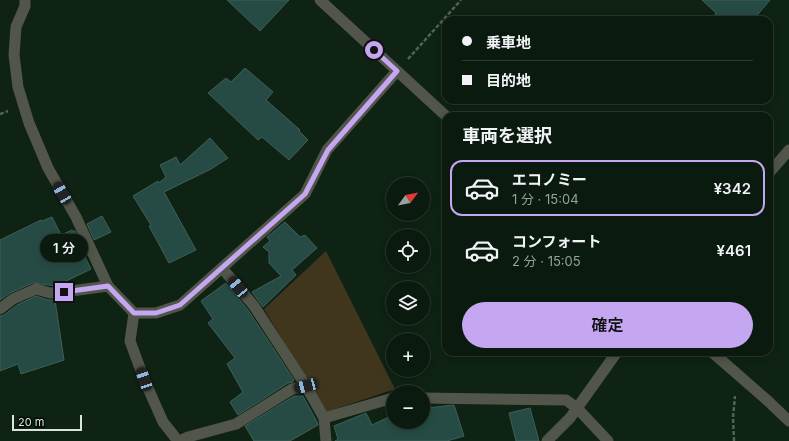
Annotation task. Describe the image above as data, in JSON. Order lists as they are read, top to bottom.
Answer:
{
  "scale_bar": "20 m",
  "north": "top right",
  "page": {
    "banner": ["乗車地", "目的地"],
    "heading": "車両を選択",
    "list": [
      {
        "name": "エコノミー",
        "note": "1 分 · 15:04",
        "value": "¥342"
      },
      {
        "name": "コンフォート",
        "note": "2 分 · 15:05",
        "value": "¥461"
      }
    ],
    "map_buttons": ["+", "−"],
    "bubble": "1 分",
    "buttons": "確定",
    "scale": "20 m"
  }
}
